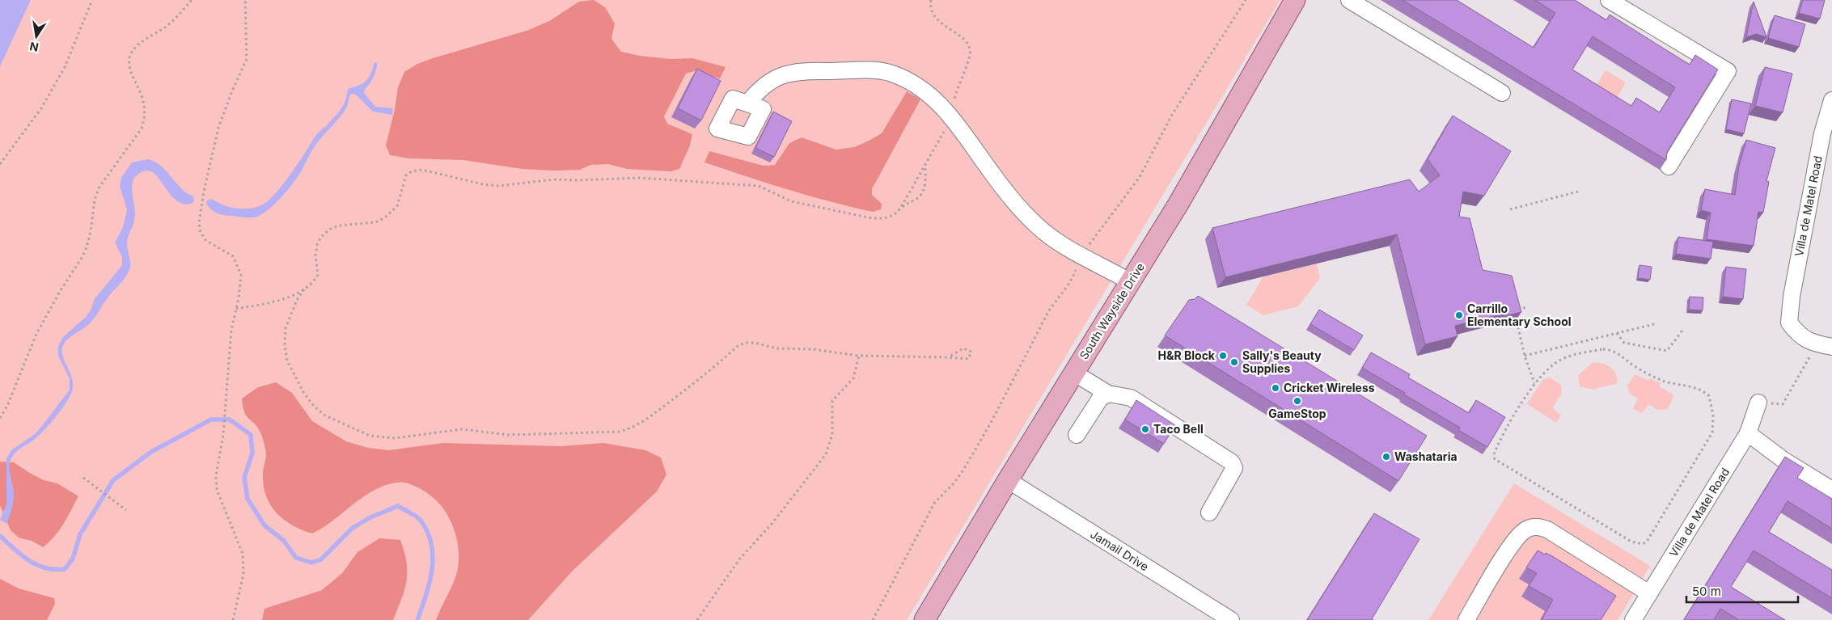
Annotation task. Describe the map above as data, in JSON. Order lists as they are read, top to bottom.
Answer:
{
  "streets": {
    "main road": ["South Wayside Drive"],
    "street": ["Villa de Matel Road", "Jamail Drive"]
  },
  "crossings": [
    ["South Wayside Drive", "Jamail Drive"]
  ],
  "places": [
    "Carrillo Elementary School",
    "H&R Block",
    "Sally's Beauty Supplies",
    "Cricket Wireless",
    "GameStop",
    "Taco Bell",
    "Washataria"
  ],
  "scale_bar": "50 m",
  "north": "bottom"
}
